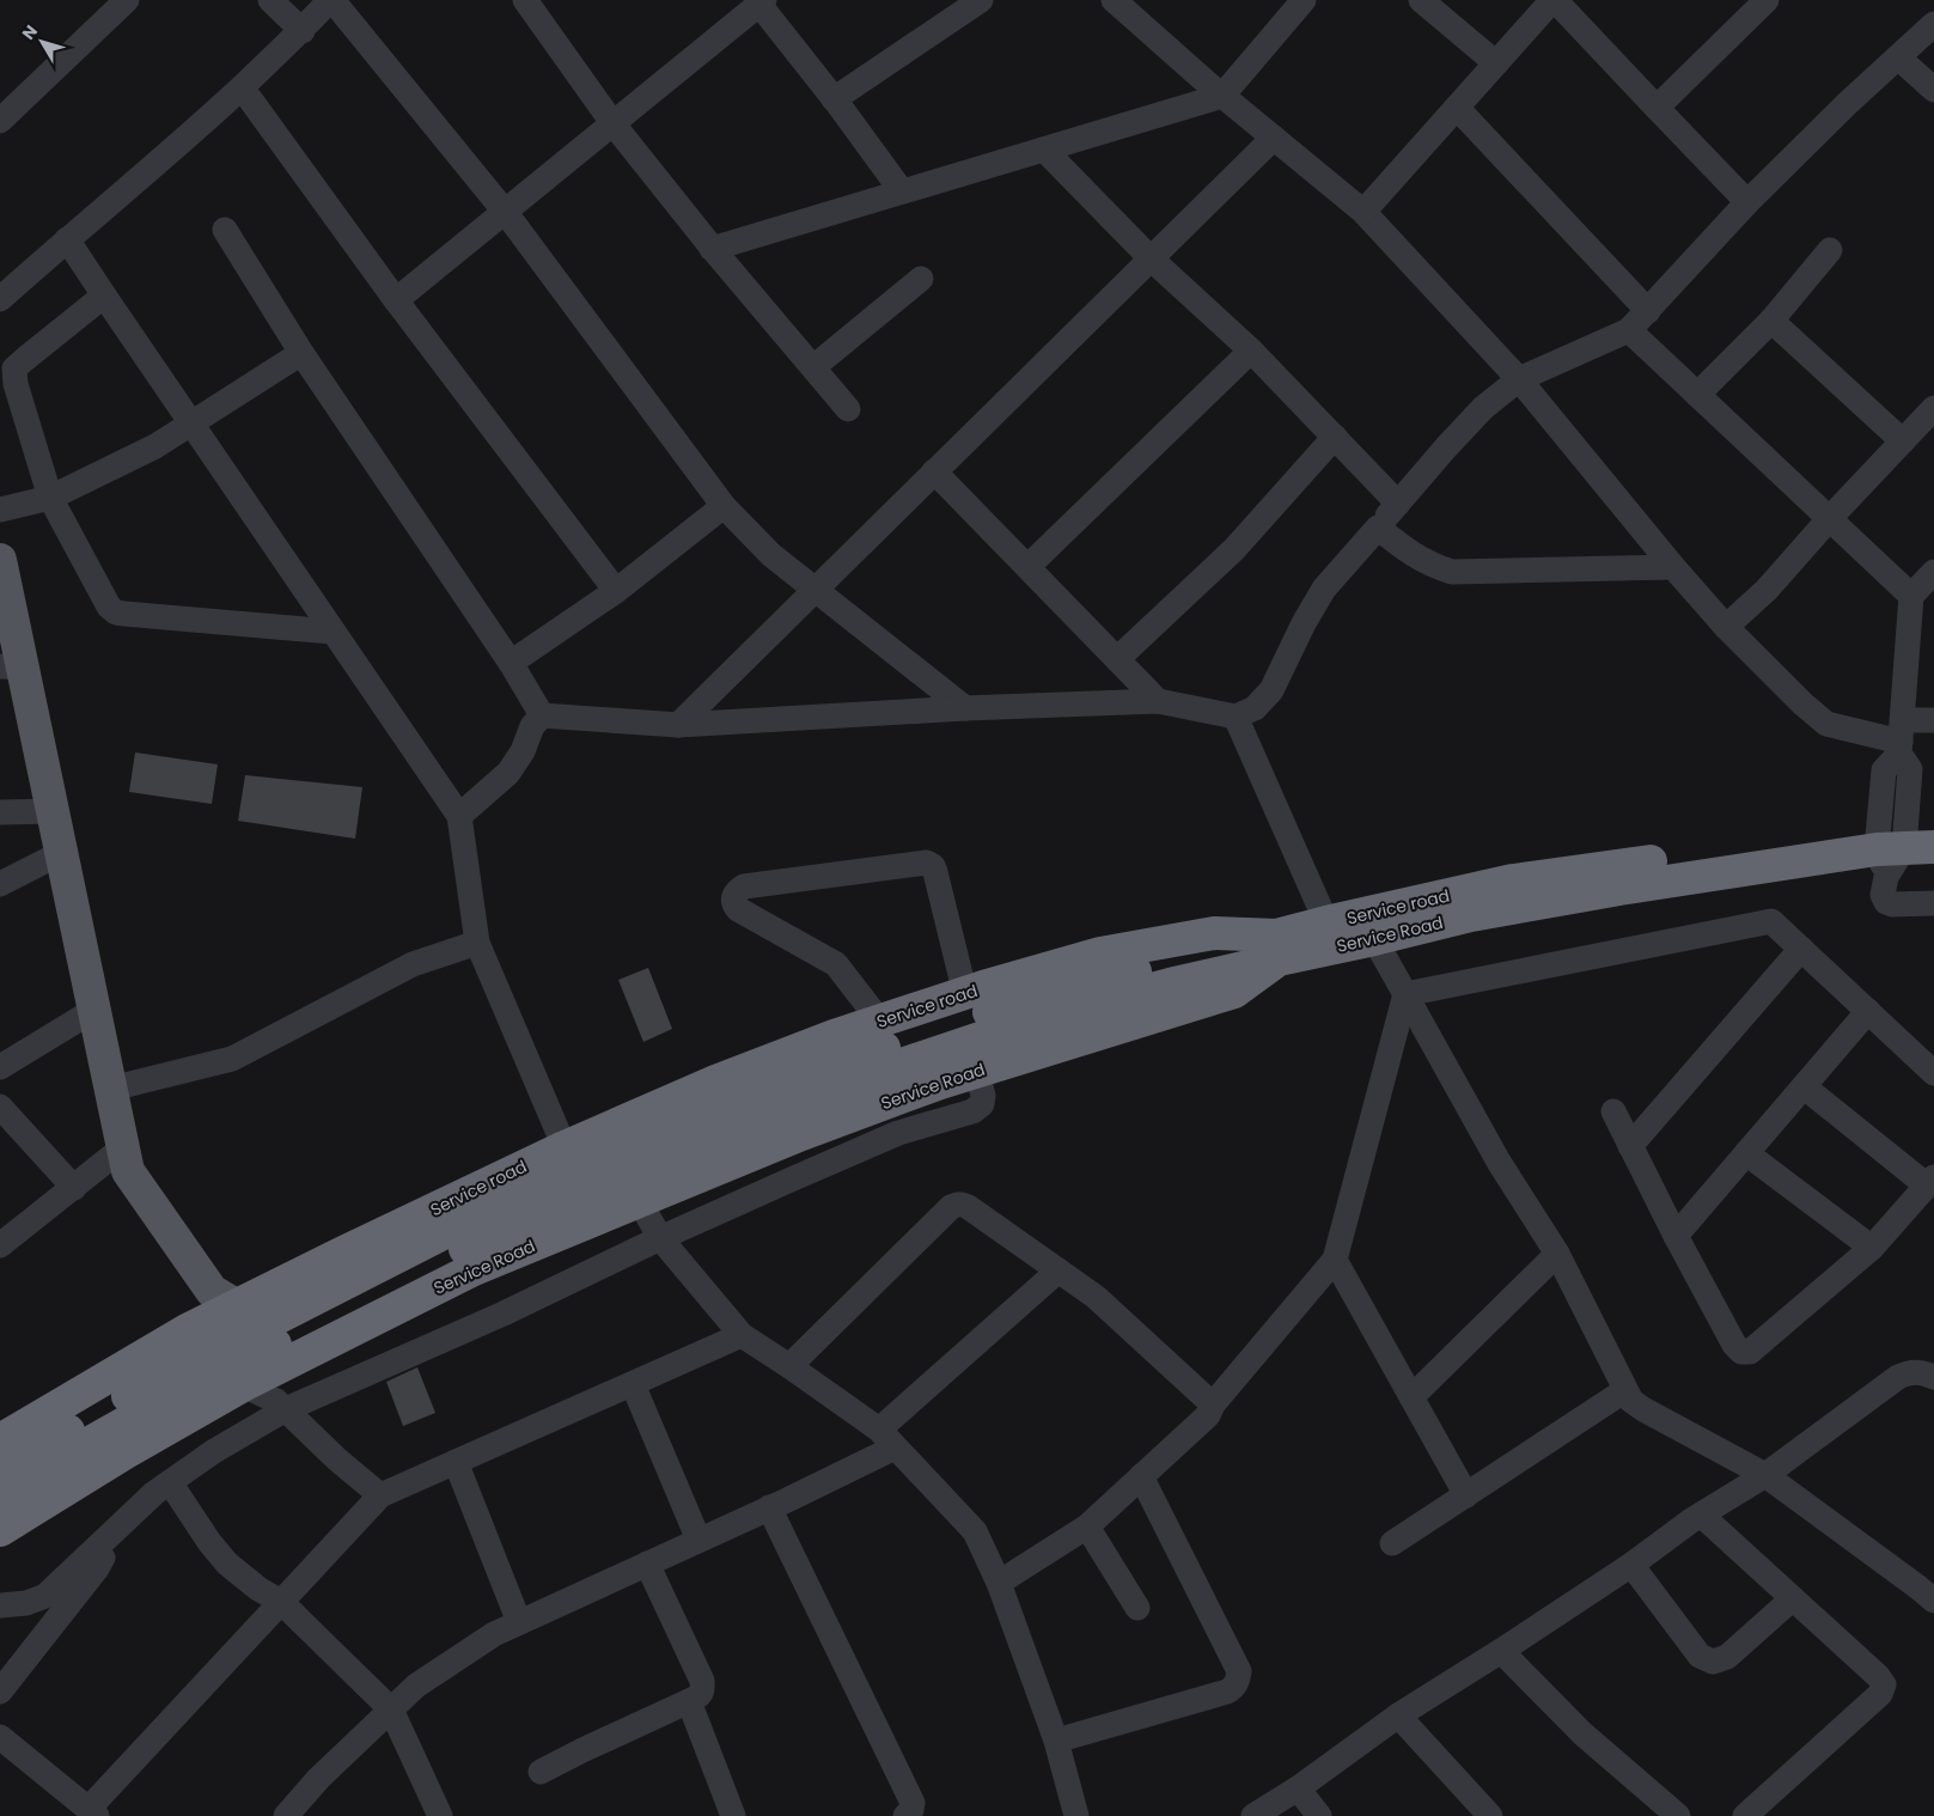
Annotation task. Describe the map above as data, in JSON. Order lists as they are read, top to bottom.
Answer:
{
  "streets": {
    "highway": ["Service road", "Service Road"]
  },
  "crossings": [
    ["Service road", "Service Road"]
  ],
  "north": "top left"
}
